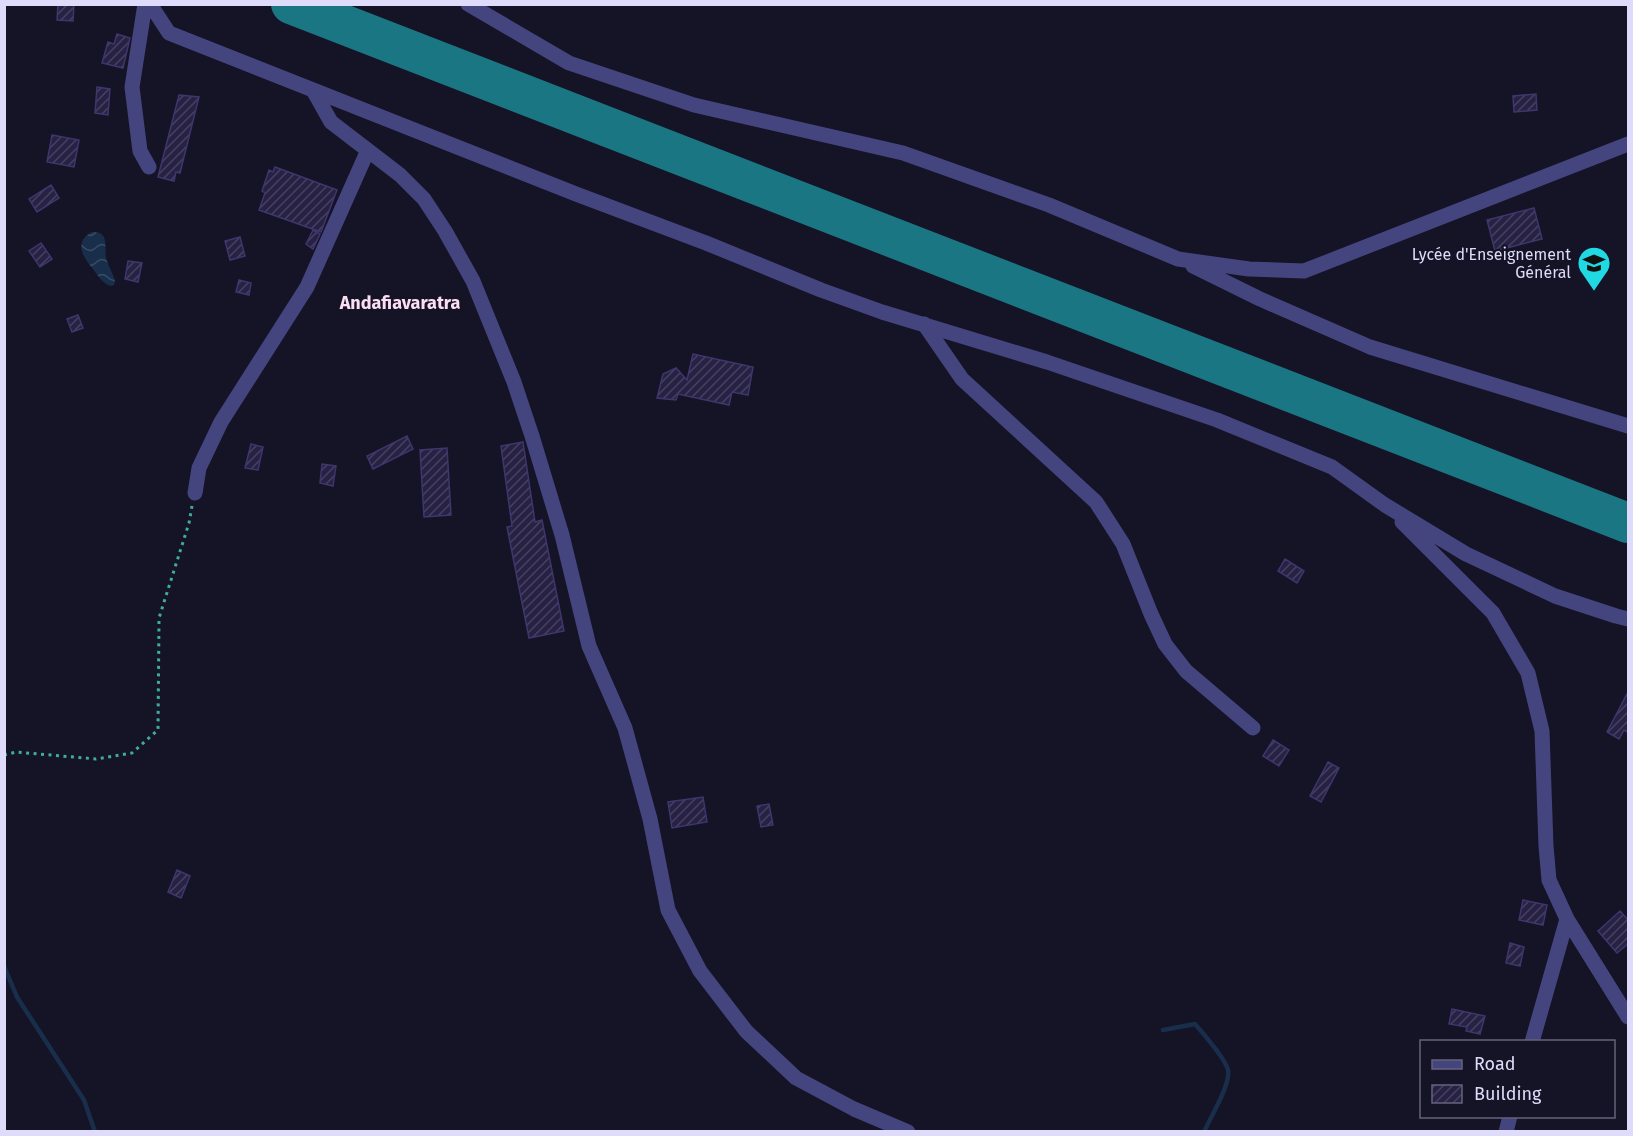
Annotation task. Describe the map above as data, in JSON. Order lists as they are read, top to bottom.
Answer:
{
  "districts": ["Andafiavaratra"],
  "places": {
    "school or university": ["Lycée d'Enseignement Général"]
  },
  "legend": ["Road", "Building"]
}
